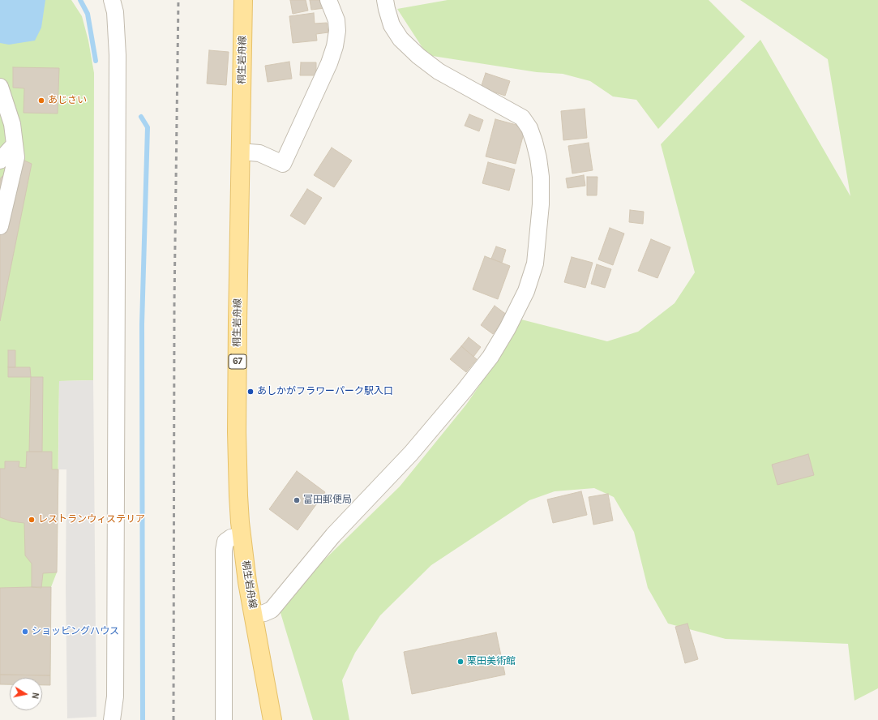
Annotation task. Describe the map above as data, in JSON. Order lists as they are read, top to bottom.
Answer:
{
  "streets": {
    "main road": ["桐生岩舟線", "67"]
  },
  "places": [
    "あじさい",
    "あしかがフラワーパーク駅入口",
    "富田郵便局",
    "レストランウィステリア",
    "ショッピングハウス",
    "栗田美術館"
  ],
  "north": "right"
}
